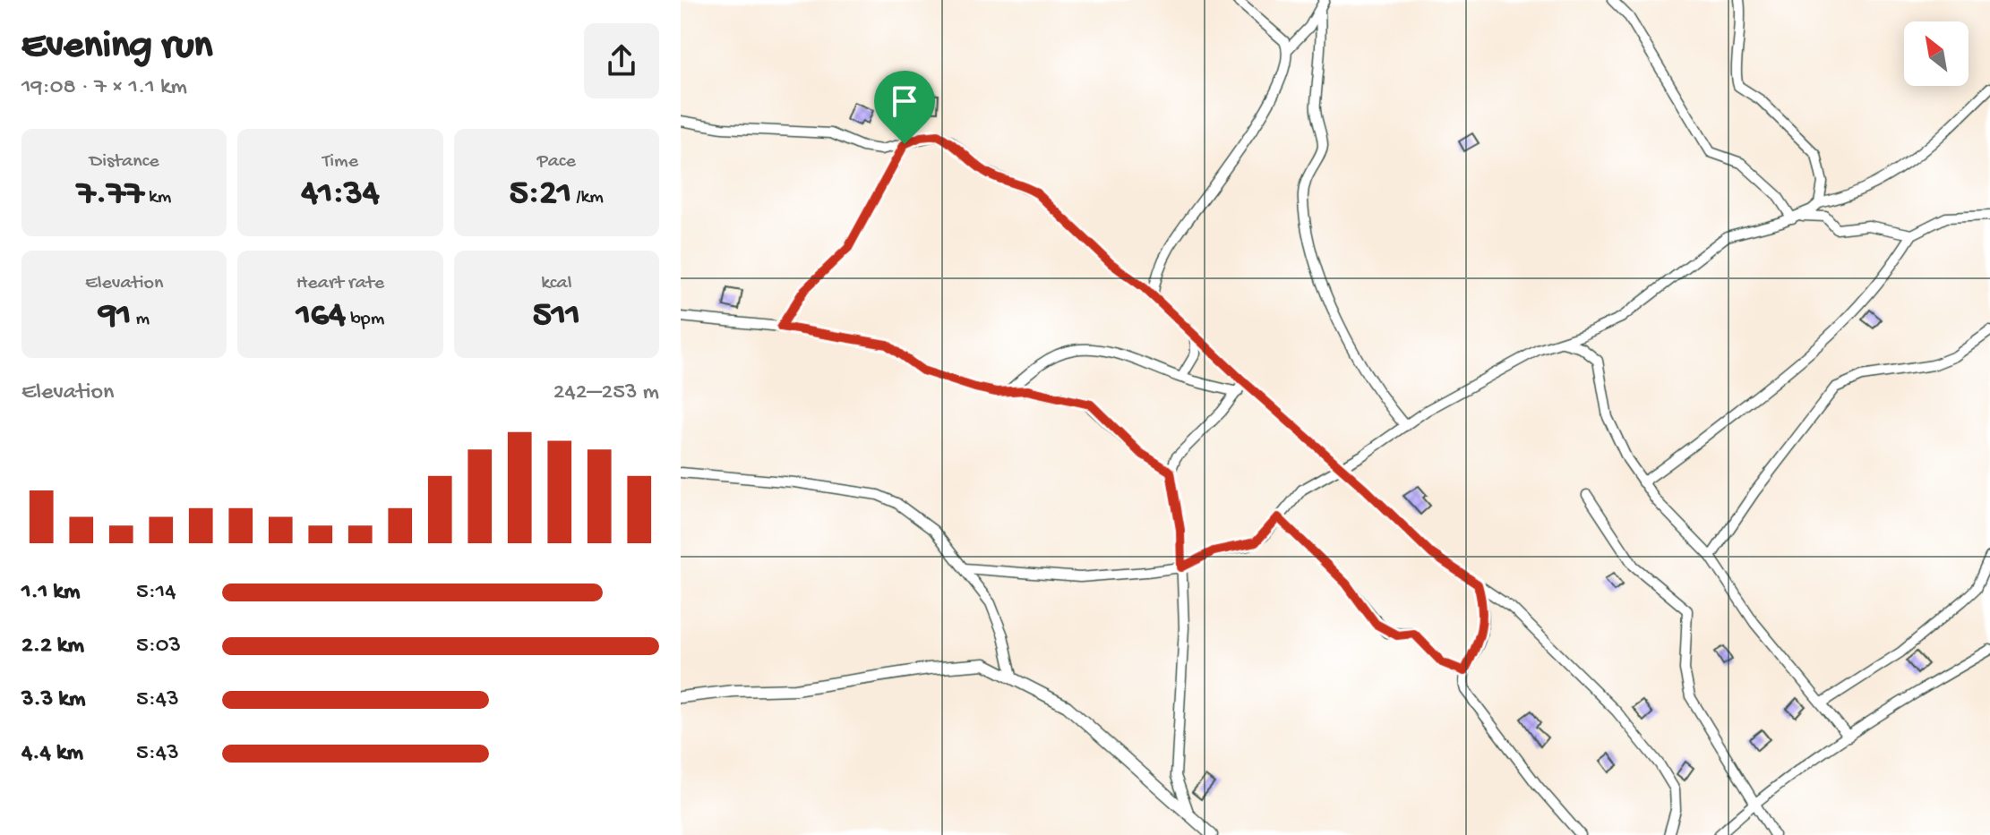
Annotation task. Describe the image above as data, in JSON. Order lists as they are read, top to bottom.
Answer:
{
  "north": "top left",
  "page": {
    "heading": ["Evening run", "19:08 · 7 × 1.1 km"],
    "stats": [
      ["Distance", "7.77 km"],
      ["Time", "41:34"],
      ["Pace", "5:21 /km"],
      ["Elevation", "91 m"],
      ["Heart rate", "164 bpm"],
      ["kcal", "511"]
    ],
    "chart": ["Elevation", "242–253 m"],
    "list": [
      {
        "name": "1.1 km",
        "note": "5:14"
      },
      {
        "name": "2.2 km",
        "note": "5:03"
      },
      {
        "name": "3.3 km",
        "note": "5:43"
      },
      {
        "name": "4.4 km",
        "note": "5:43"
      }
    ]
  }
}
